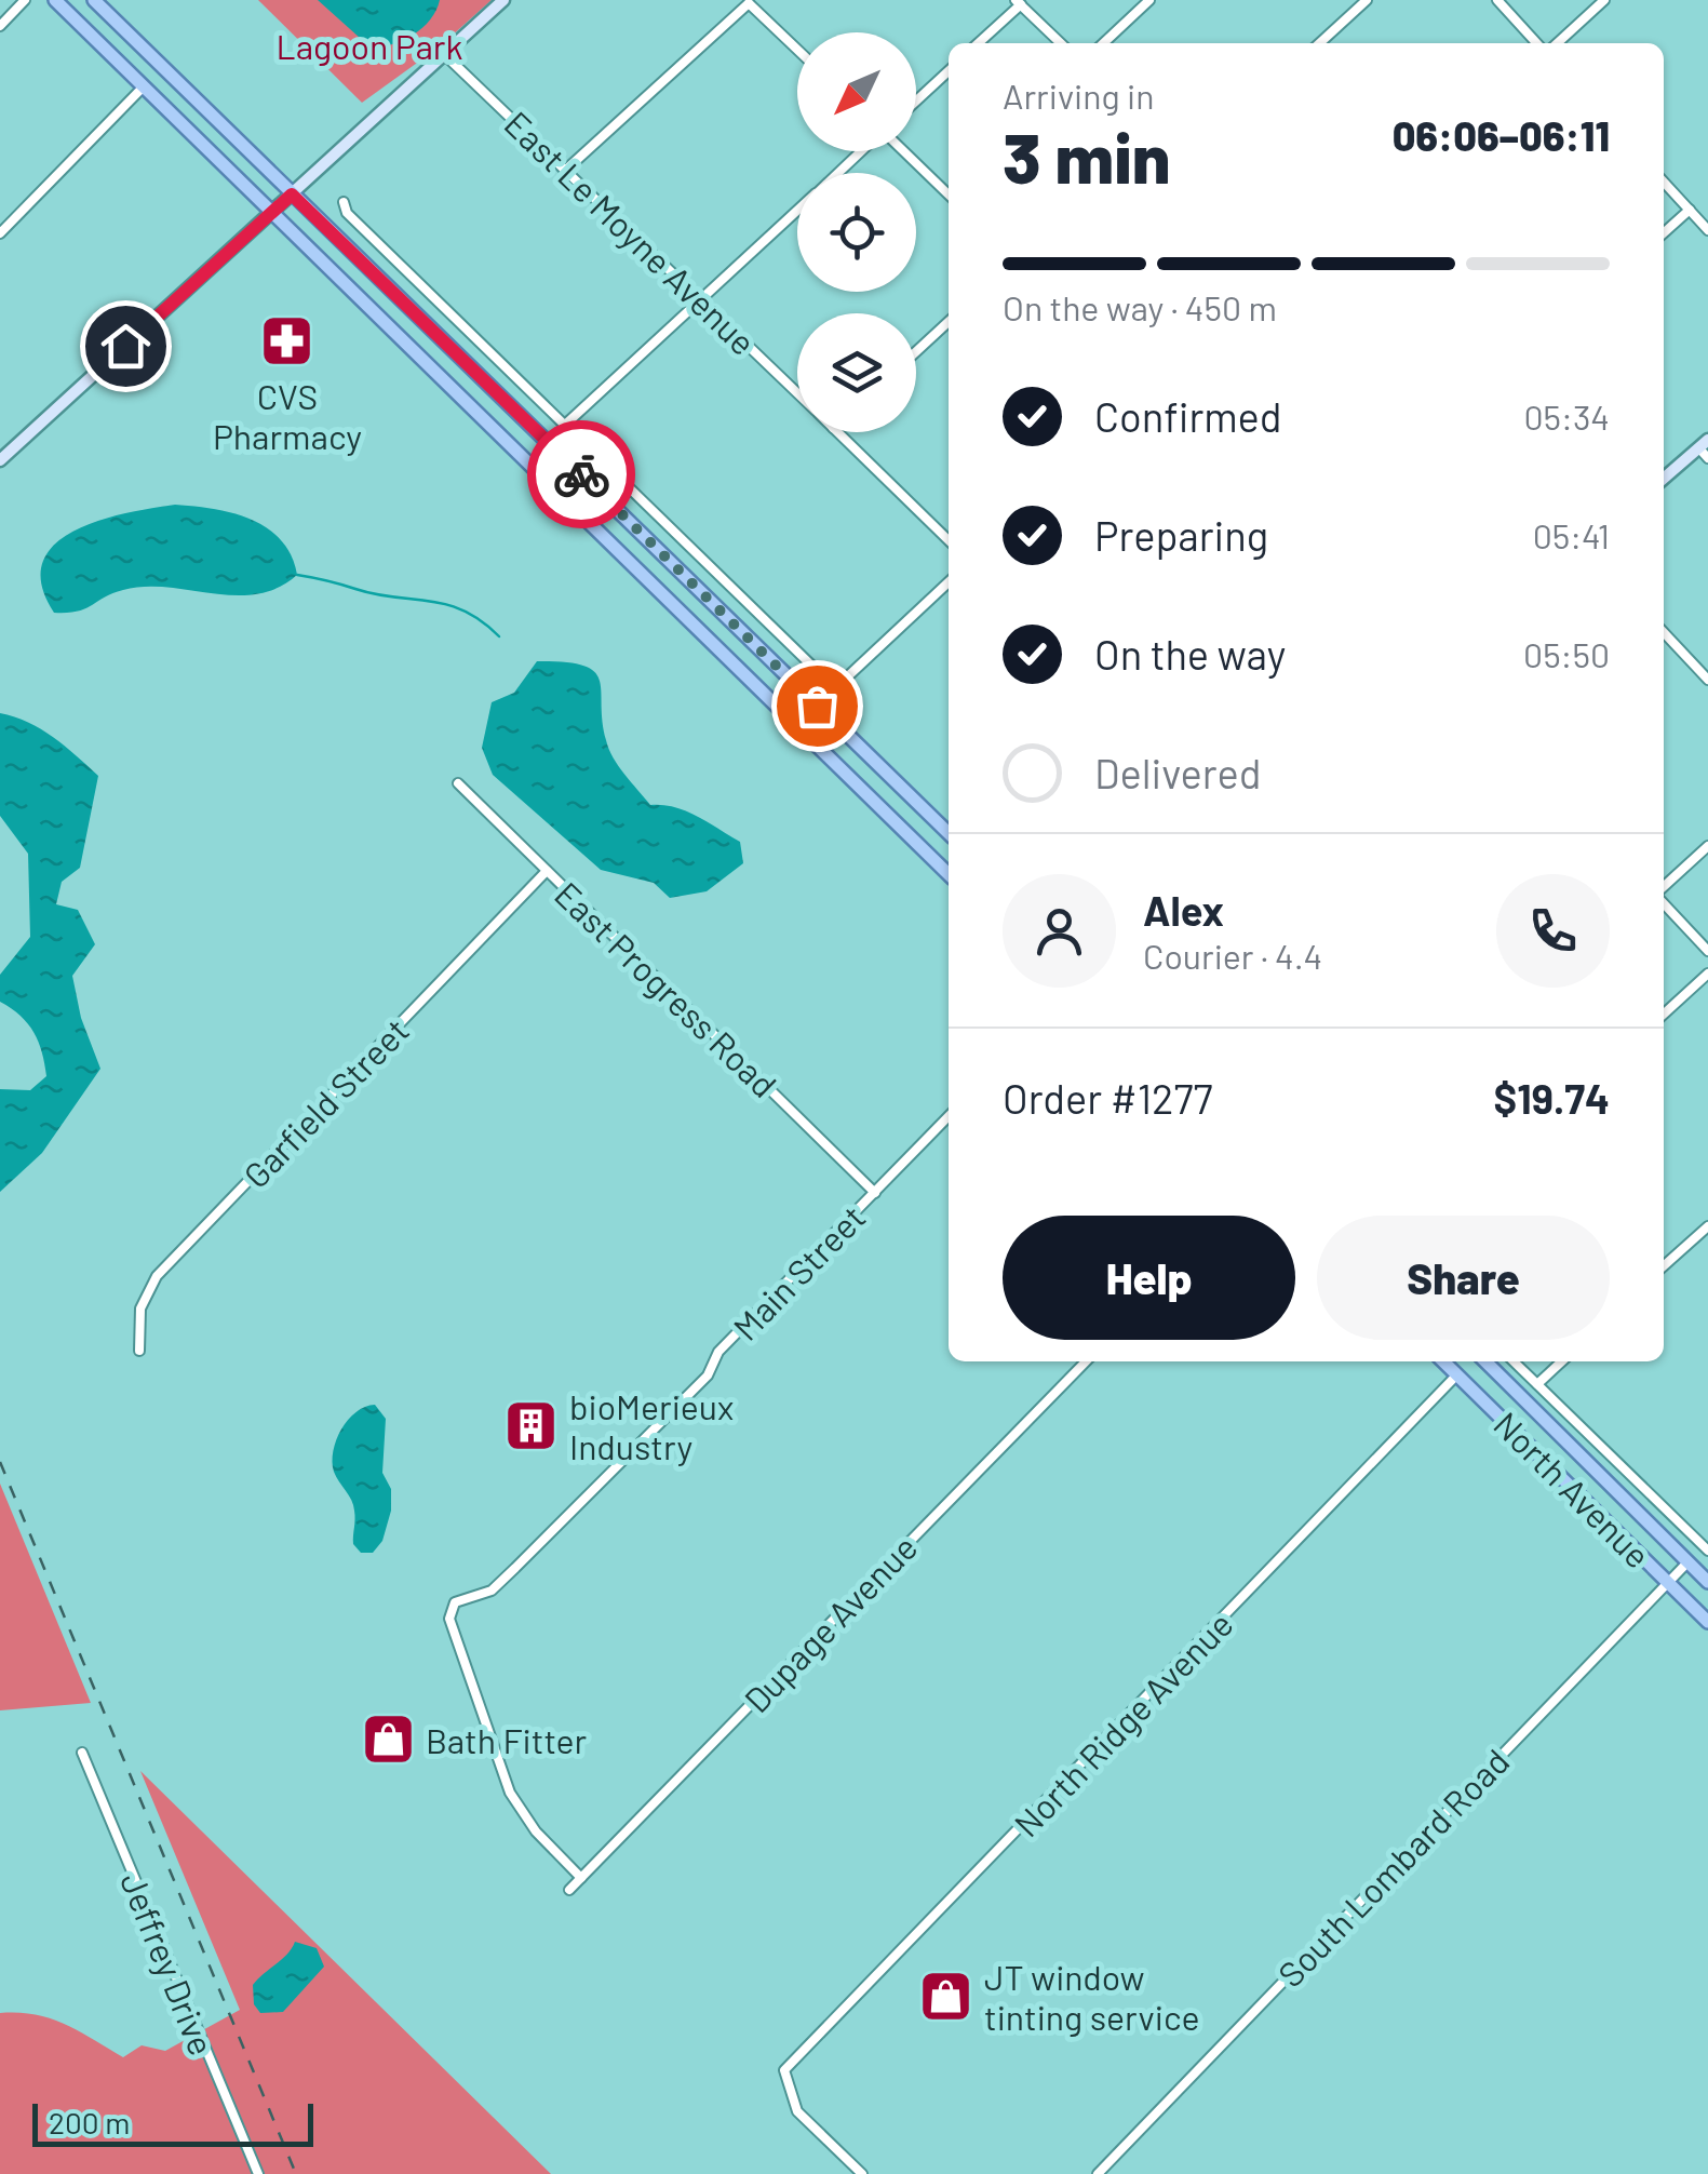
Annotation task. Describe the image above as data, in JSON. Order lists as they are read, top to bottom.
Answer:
{
  "streets": {
    "main road": ["North Avenue"],
    "street": [
      "East Le Moyne Avenue",
      "East Progress Road",
      "Garfield Street",
      "Main Street",
      "Dupage Avenue",
      "North Ridge Avenue",
      "South Lombard Road",
      "Jeffrey Drive"
    ]
  },
  "crossings": [
    ["East Progress Road", "Garfield Street"],
    ["East Progress Road", "Main Street"],
    ["Main Street", "Dupage Avenue"],
    ["North Avenue", "North Ridge Avenue"],
    ["North Avenue", "South Lombard Road"]
  ],
  "parks": ["Lagoon Park"],
  "places": {
    "pharmacy": ["CVS Pharmacy"],
    "building": ["bioMerieux Industry"],
    "shop": ["Bath Fitter", "JT window tinting service"]
  },
  "scale_bar": "200 m",
  "north": "bottom left",
  "page": {
    "heading": ["3 min", "Arriving in", "06:06–06:11"],
    "panel": [
      "Alex",
      "Courier · 4.4",
      "Order #1277",
      "$19.74"
    ],
    "bar": "On the way · 450 m",
    "list": [
      ["Confirmed", "05:34"],
      ["Preparing", "05:41"],
      ["On the way", "05:50"],
      "Delivered"
    ],
    "buttons": ["Help", "Share"],
    "scale": "200 m"
  }
}
